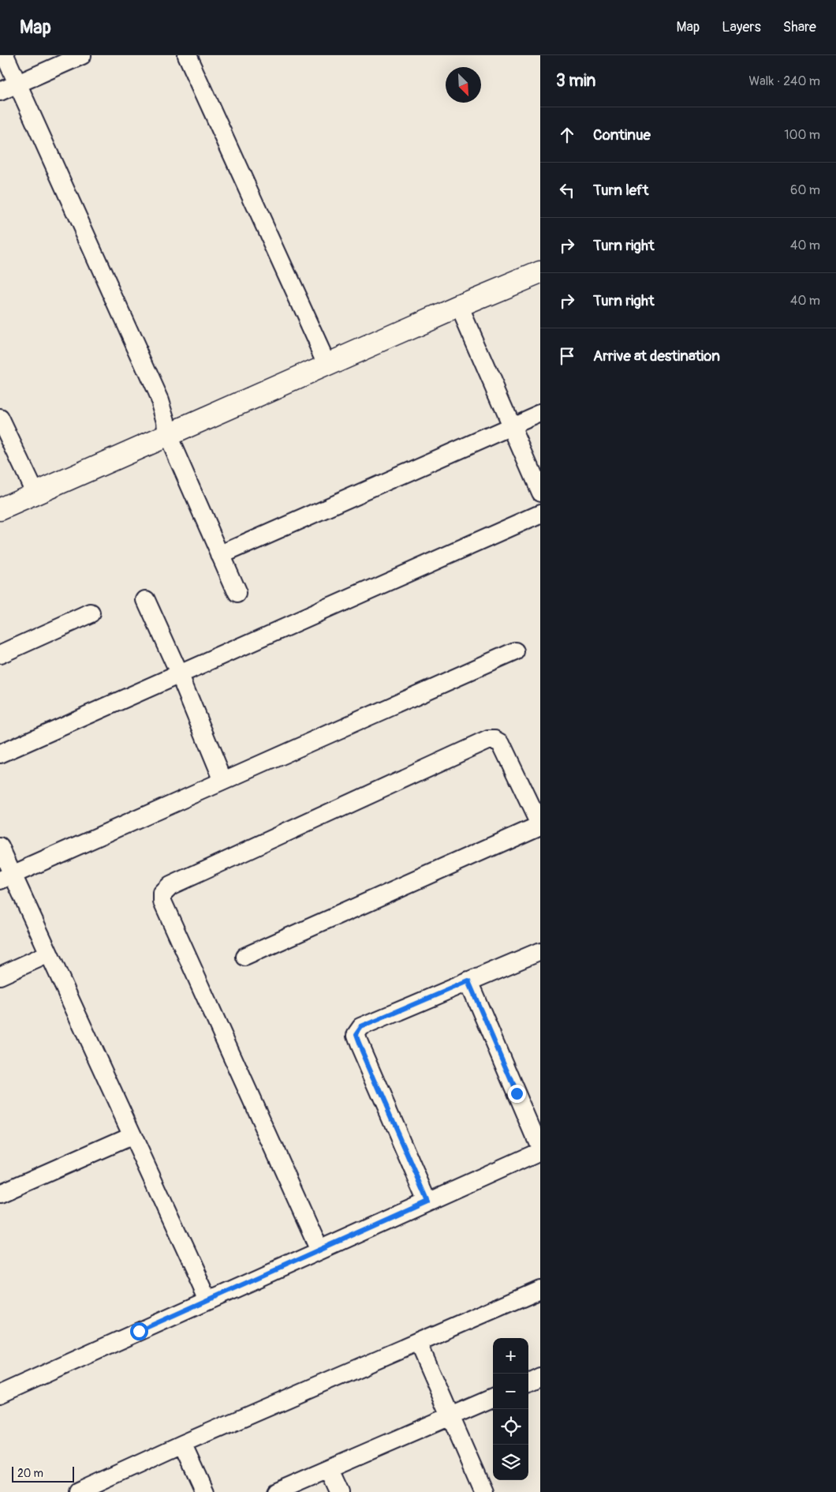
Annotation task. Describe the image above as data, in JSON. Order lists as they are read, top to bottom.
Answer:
{
  "scale_bar": "20 m",
  "north": "bottom right",
  "page": {
    "header": "Map",
    "nav": ["Map", "Layers", "Share"],
    "heading": ["3 min", "Walk · 240 m"],
    "list": [
      ["Continue", "100 m"],
      ["Turn left", "60 m"],
      ["Turn right", "40 m"],
      ["Turn right", "40 m"],
      "Arrive at destination"
    ],
    "map_buttons": ["+", "−"],
    "scale": "20 m"
  }
}
